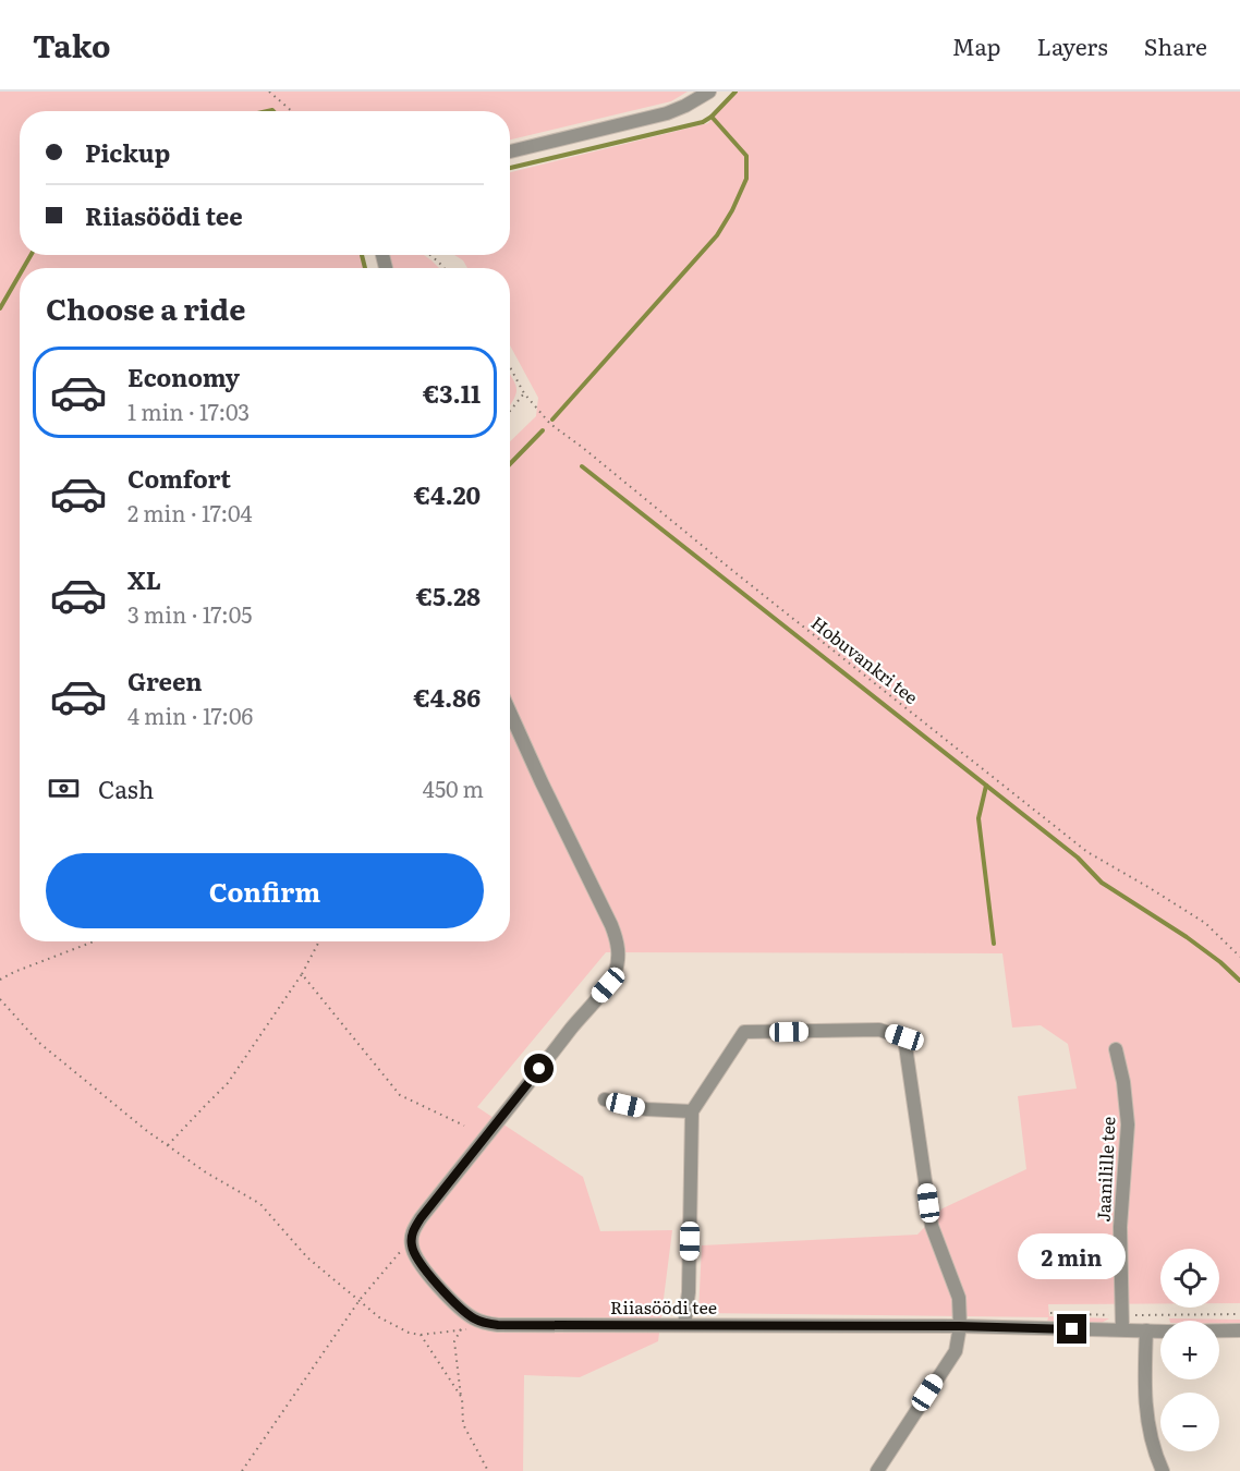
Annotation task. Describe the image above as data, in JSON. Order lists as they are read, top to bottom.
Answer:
{
  "streets": {
    "street": ["Jaanilille tee", "Riiasöödi tee"],
    "path": ["Hobuvankri tee"]
  },
  "crossings": [
    ["Jaanilille tee", "Riiasöödi tee"]
  ],
  "page": {
    "header": "Tako",
    "nav": ["Map", "Layers", "Share"],
    "banner": ["Pickup", "Riiasöödi tee"],
    "heading": "Choose a ride",
    "list": [
      {
        "name": "Economy",
        "note": "1 min · 17:03",
        "value": "€3.11"
      },
      {
        "name": "Comfort",
        "note": "2 min · 17:04",
        "value": "€4.20"
      },
      {
        "name": "XL",
        "note": "3 min · 17:05",
        "value": "€5.28"
      },
      {
        "name": "Green",
        "note": "4 min · 17:06",
        "value": "€4.86"
      }
    ],
    "pay": ["Cash", "450 m"],
    "buttons": "Confirm",
    "bubble": "2 min",
    "map_buttons": ["+", "−"]
  }
}
